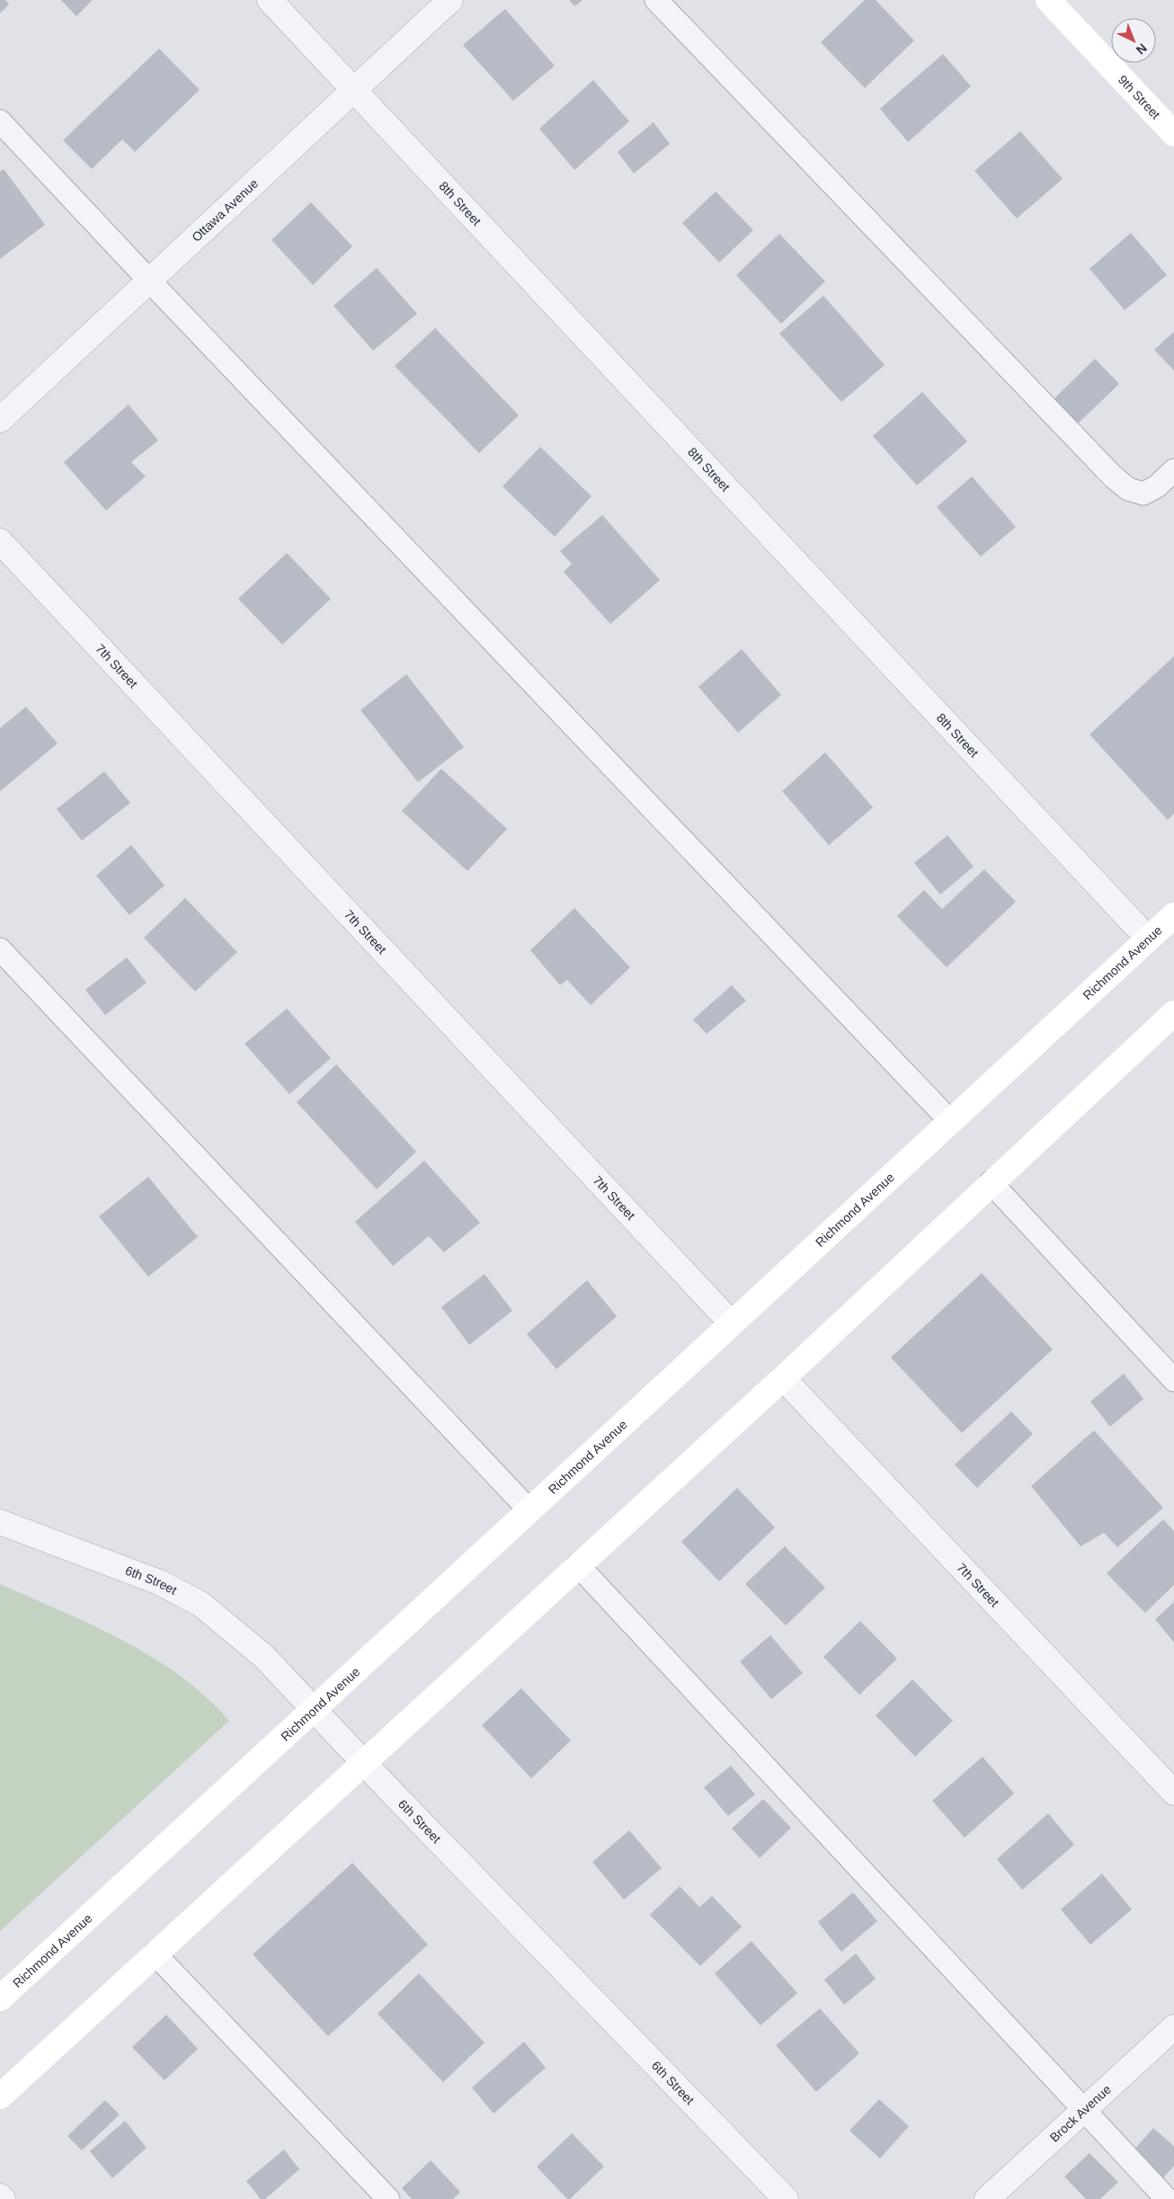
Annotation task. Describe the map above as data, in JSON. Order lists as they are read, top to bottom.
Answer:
{
  "streets": {
    "main road": ["9th Street", "Richmond Avenue"],
    "street": [
      "8th Street",
      "Ottawa Avenue",
      "7th Street",
      "6th Street",
      "Brock Avenue"
    ]
  },
  "crossings": [
    ["8th Street", "Ottawa Avenue"],
    ["8th Street", "Richmond Avenue"],
    ["7th Street", "Richmond Avenue"],
    ["Richmond Avenue", "6th Street"]
  ],
  "north": "bottom right"
}
